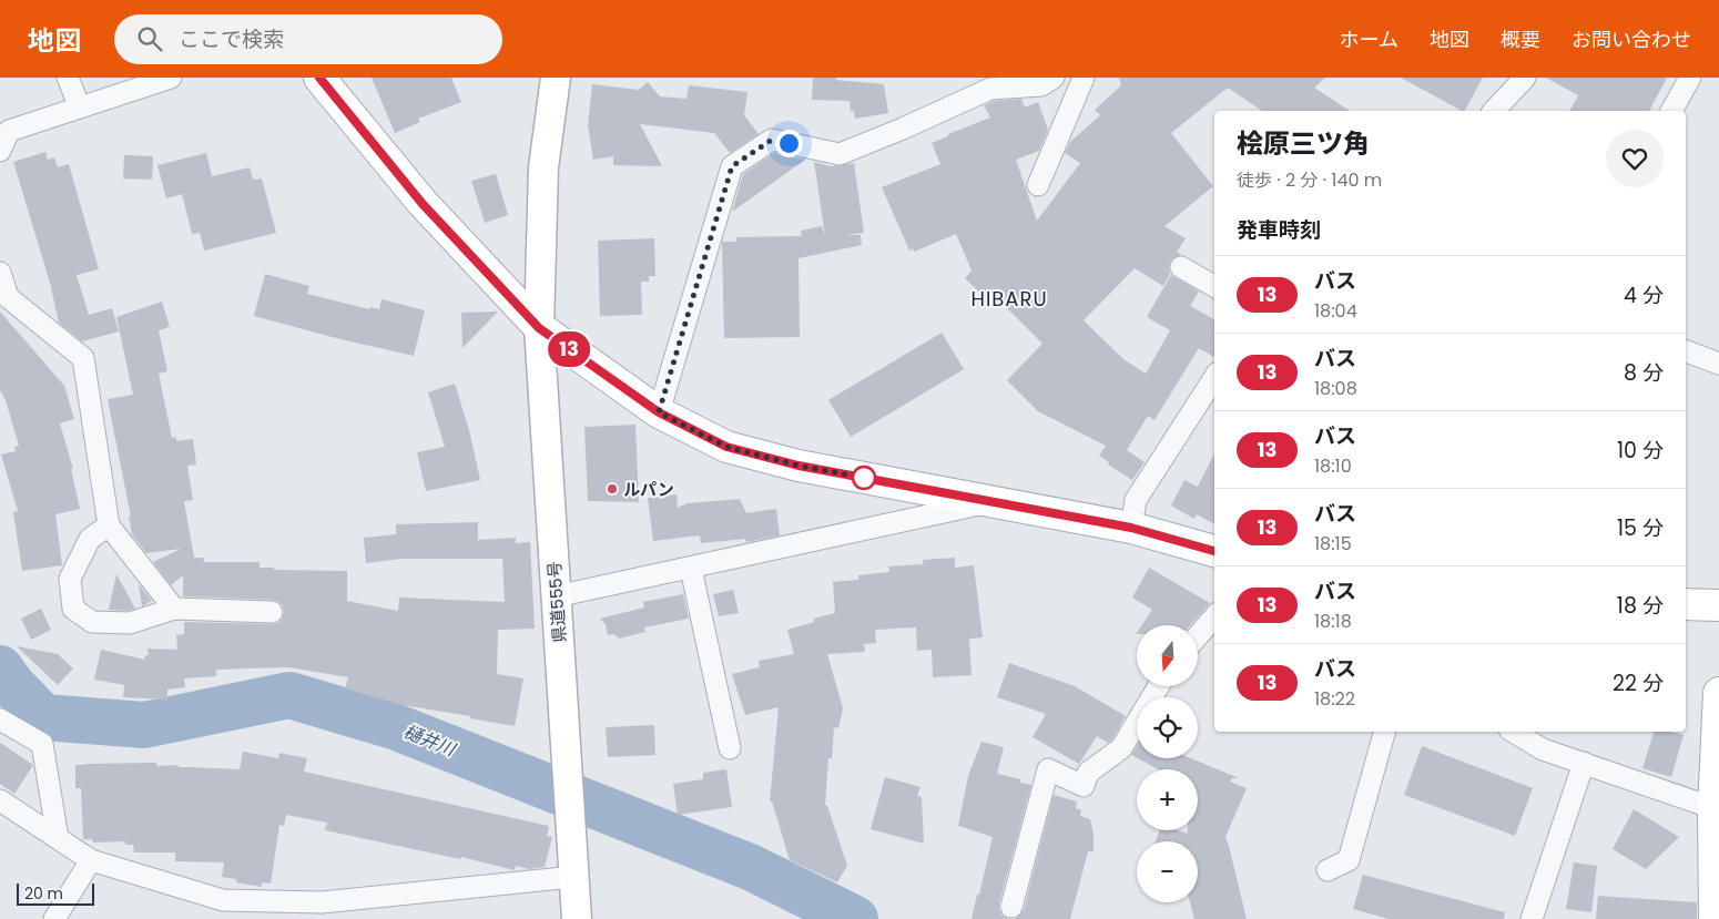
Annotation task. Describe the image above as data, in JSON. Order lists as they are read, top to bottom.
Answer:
{
  "streets": {
    "main road": ["県道555号"]
  },
  "districts": ["HIBARU"],
  "water": ["樋井川"],
  "places": ["ルパン"],
  "lines": ["bus line 13"],
  "scale_bar": "20 m",
  "north": "bottom",
  "page": {
    "header": "地図",
    "search": "ここで検索",
    "nav": [
      "ホーム",
      "地図",
      "概要",
      "お問い合わせ"
    ],
    "on_map": "13",
    "heading": [
      ["桧原三ツ角", "徒歩 · 2 分 · 140 m"],
      "発車時刻"
    ],
    "list": [
      {
        "mark": "13",
        "name": "バス",
        "note": "18:04",
        "value": "4 分"
      },
      {
        "mark": "13",
        "name": "バス",
        "note": "18:08",
        "value": "8 分"
      },
      {
        "mark": "13",
        "name": "バス",
        "note": "18:10",
        "value": "10 分"
      },
      {
        "mark": "13",
        "name": "バス",
        "note": "18:15",
        "value": "15 分"
      },
      {
        "mark": "13",
        "name": "バス",
        "note": "18:18",
        "value": "18 分"
      },
      {
        "mark": "13",
        "name": "バス",
        "note": "18:22",
        "value": "22 分"
      }
    ],
    "map_buttons": ["+", "−"],
    "scale": "20 m"
  }
}
